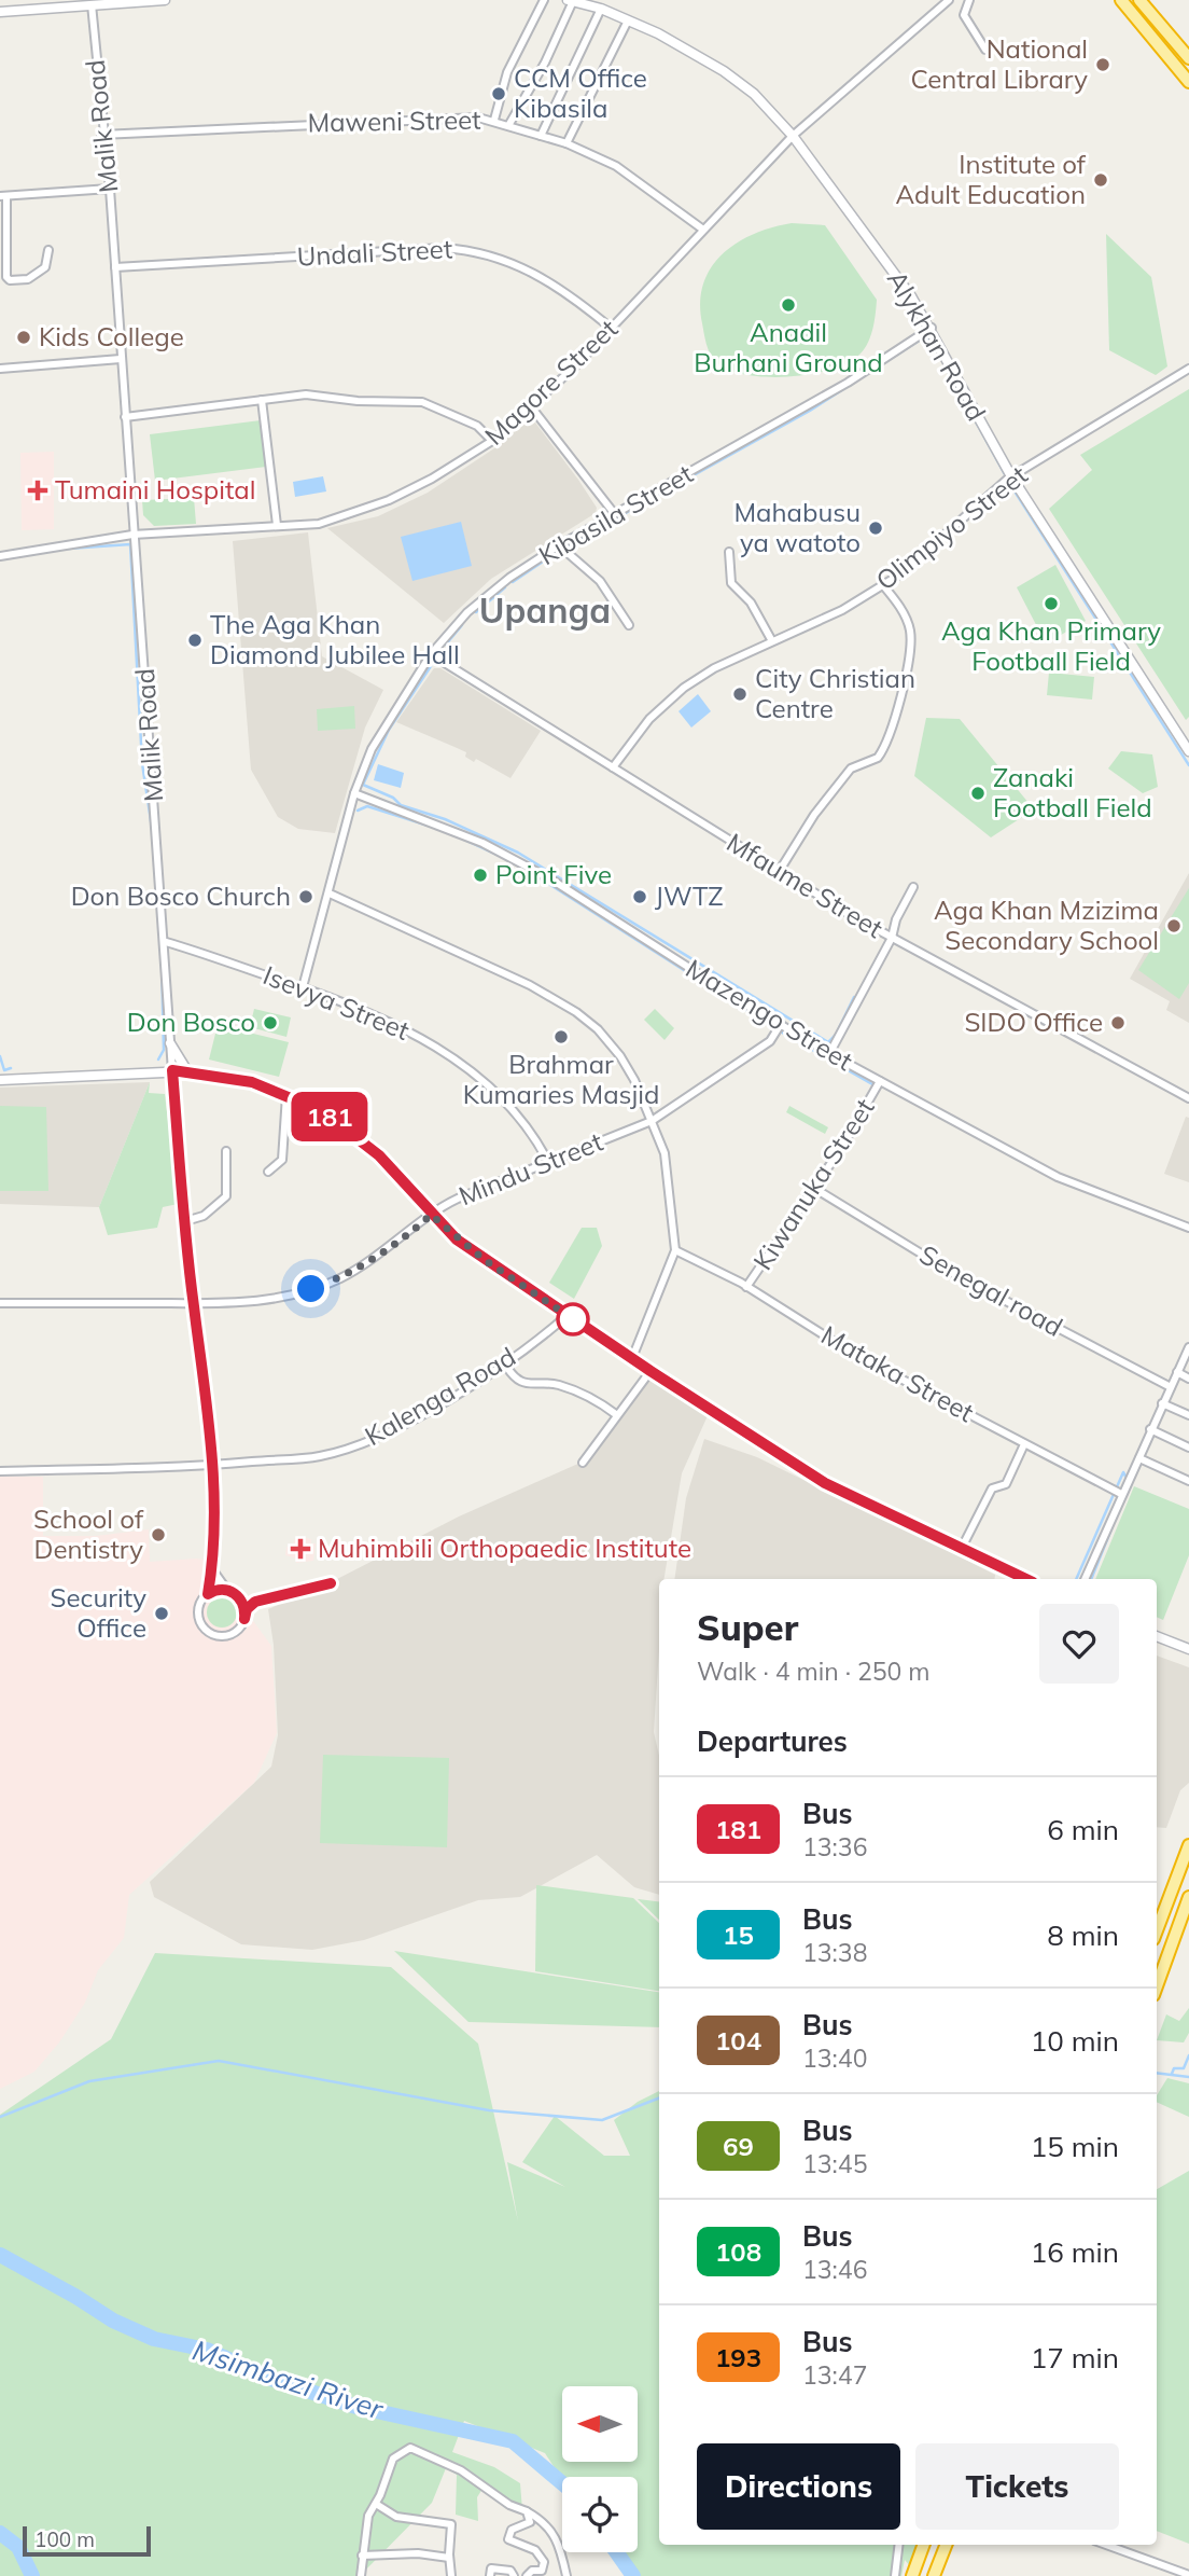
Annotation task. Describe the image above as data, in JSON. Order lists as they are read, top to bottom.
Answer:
{
  "streets": {
    "street": [
      "Maweni Street",
      "Malik Road",
      "Undali Street",
      "Alykhan Road",
      "Magore Street",
      "Kibasila Street",
      "Olimpiyo Street",
      "Mfaume Street",
      "Isevya Street",
      "Mazengo Street",
      "Mindu Street",
      "Kiwanuka Street",
      "Senegal road",
      "Mataka Street",
      "Kalenga Road"
    ]
  },
  "crossings": [
    ["Maweni Street", "Malik Road"],
    ["Maweni Street", "Magore Street"],
    ["Malik Road", "Undali Street"],
    ["Malik Road", "Magore Street"],
    ["Malik Road", "Isevya Street"],
    ["Malik Road", "Mindu Street"],
    ["Malik Road", "Kalenga Road"],
    ["Undali Street", "Magore Street"],
    ["Alykhan Road", "Magore Street"],
    ["Alykhan Road", "Kibasila Street"],
    ["Alykhan Road", "Olimpiyo Street"],
    ["Kibasila Street", "Mfaume Street"],
    ["Kibasila Street", "Isevya Street"],
    ["Kibasila Street", "Mazengo Street"],
    ["Olimpiyo Street", "Mfaume Street"],
    ["Isevya Street", "Mindu Street"],
    ["Mazengo Street", "Mindu Street"],
    ["Mazengo Street", "Kiwanuka Street"],
    ["Kiwanuka Street", "Senegal road"],
    ["Kiwanuka Street", "Mataka Street"]
  ],
  "districts": ["Upanga"],
  "water": ["Msimbazi River"],
  "places": {
    "other": [
      "National Central Library",
      "CCM Office Kibasila",
      "Institute of Adult Education",
      "Anadil Burhani Ground",
      "Kids College",
      "Mahabusu ya watoto",
      "Aga Khan Primary Football Field",
      "The Aga Khan Diamond Jubilee Hall",
      "City Christian Centre",
      "Zanaki Football Field",
      "Point Five",
      "Don Bosco Church",
      "JWTZ",
      "Aga Khan Mzizima Secondary School",
      "Don Bosco",
      "SIDO Office",
      "Brahmar Kumaries Masjid",
      "School of Dentistry",
      "Security Office"
    ],
    "health": ["Tumaini Hospital", "Muhimbili Orthopaedic Institute"]
  },
  "lines": ["bus line 181"],
  "scale_bar": "100 m",
  "north": "left",
  "page": {
    "on_map": "181",
    "heading": [
      ["Super", "Walk · 4 min · 250 m"],
      "Departures"
    ],
    "list": [
      {
        "mark": "181",
        "name": "Bus",
        "note": "13:36",
        "value": "6 min"
      },
      {
        "mark": "15",
        "name": "Bus",
        "note": "13:38",
        "value": "8 min"
      },
      {
        "mark": "104",
        "name": "Bus",
        "note": "13:40",
        "value": "10 min"
      },
      {
        "mark": "69",
        "name": "Bus",
        "note": "13:45",
        "value": "15 min"
      },
      {
        "mark": "108",
        "name": "Bus",
        "note": "13:46",
        "value": "16 min"
      },
      {
        "mark": "193",
        "name": "Bus",
        "note": "13:47",
        "value": "17 min"
      }
    ],
    "buttons": ["Directions", "Tickets"],
    "scale": "100 m"
  }
}
